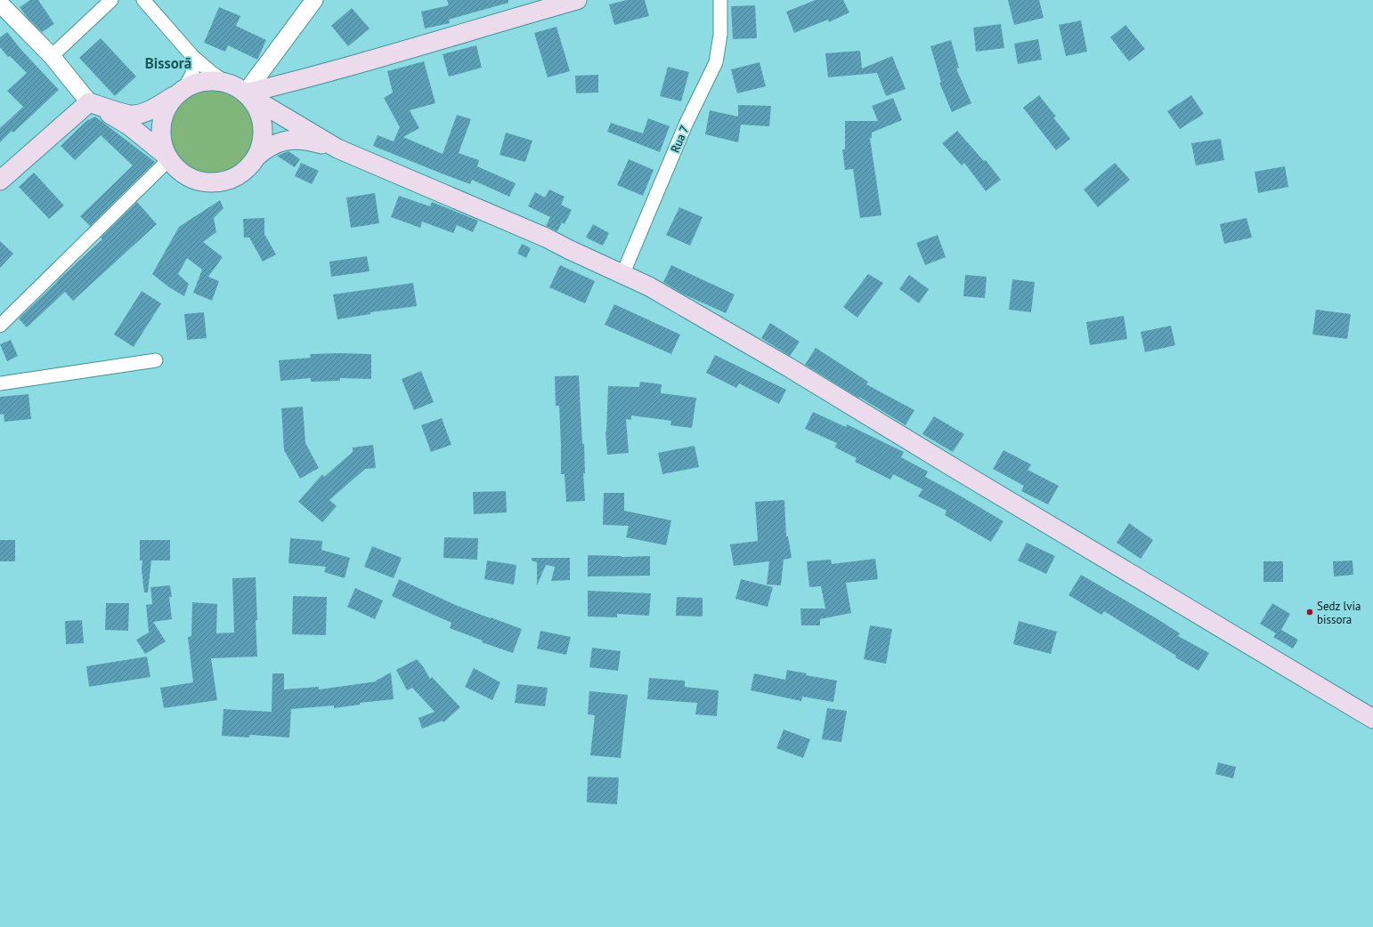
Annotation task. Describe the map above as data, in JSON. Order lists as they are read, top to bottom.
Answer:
{
  "streets": {
    "street": ["Rua 7"]
  },
  "districts": ["Bissorã"],
  "places": ["Sedz lvia bissora"]
}
